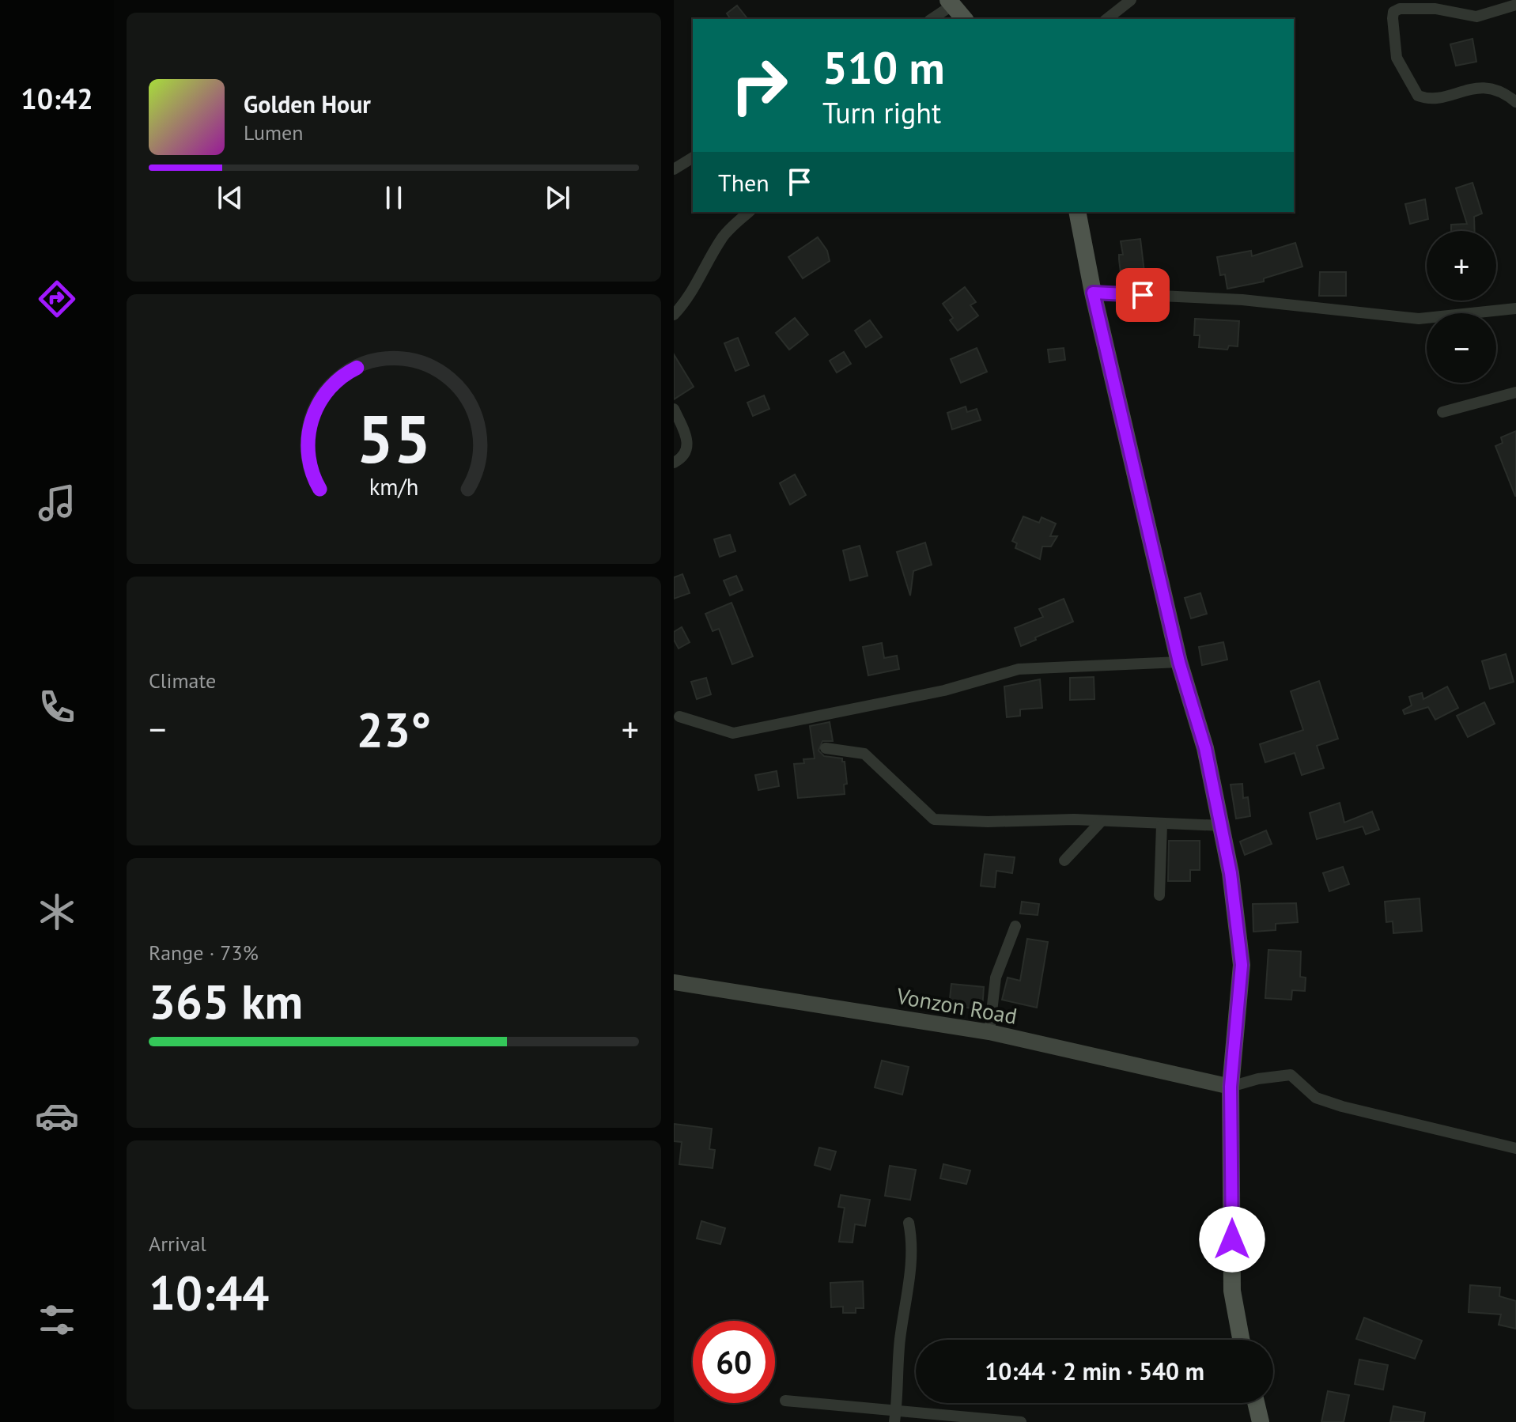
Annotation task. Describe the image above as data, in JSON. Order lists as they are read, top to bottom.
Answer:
{
  "streets": {
    "street": ["Vonzon Road"]
  },
  "page": {
    "tabs": "10:42",
    "turn": ["510 m", "Turn right"],
    "song": ["Golden Hour", "Lumen"],
    "then": "Then",
    "map_buttons": ["+", "−"],
    "tile": [
      "Climate",
      ["Range · 73%", "365 km"],
      ["Arrival", "10:44"]
    ],
    "heat": ["−", "23°", "+"],
    "limit": "60",
    "trip": "10:44 · 2 min · 540 m",
    "gauge": ["55", "km/h"]
  }
}
